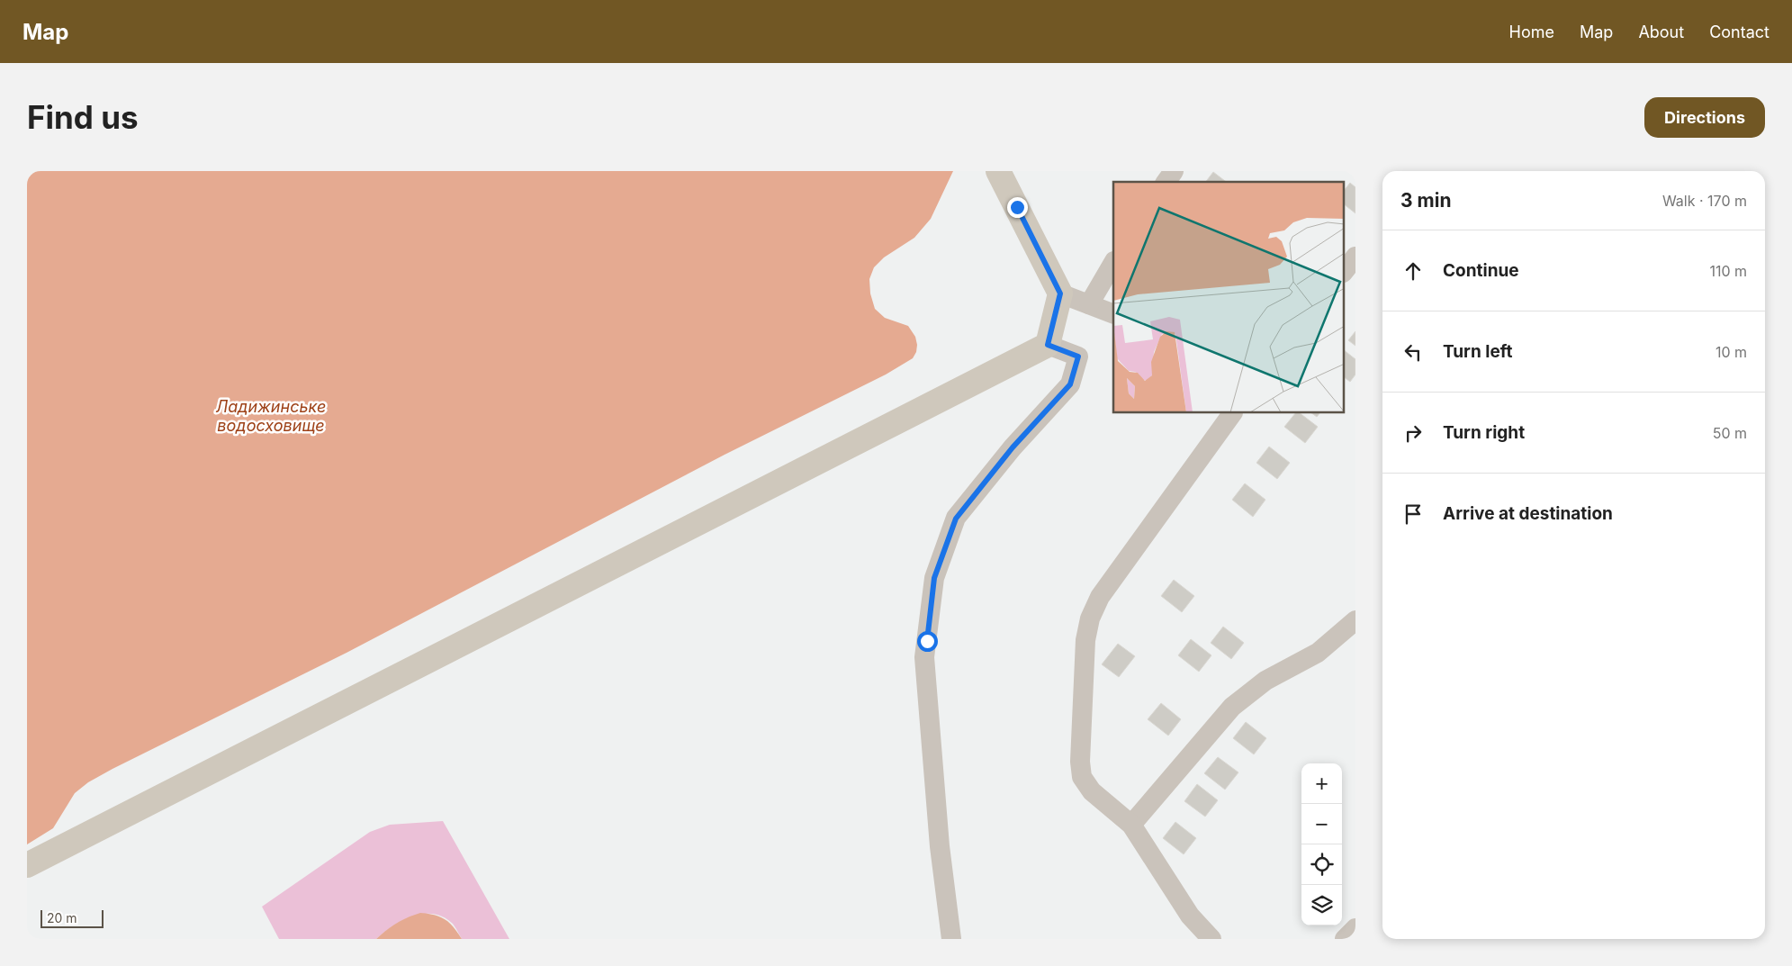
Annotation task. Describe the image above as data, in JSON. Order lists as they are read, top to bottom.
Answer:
{
  "water": ["Ладижинське водосховище"],
  "scale_bar": "20 m",
  "page": {
    "header": "Map",
    "nav": [
      "Home",
      "Map",
      "About",
      "Contact"
    ],
    "buttons": "Directions",
    "title": "Find us",
    "heading": ["3 min", "Walk · 170 m"],
    "list": [
      ["Continue", "110 m"],
      ["Turn left", "10 m"],
      ["Turn right", "50 m"],
      "Arrive at destination"
    ],
    "map_buttons": ["+", "−"],
    "scale": "20 m"
  }
}
